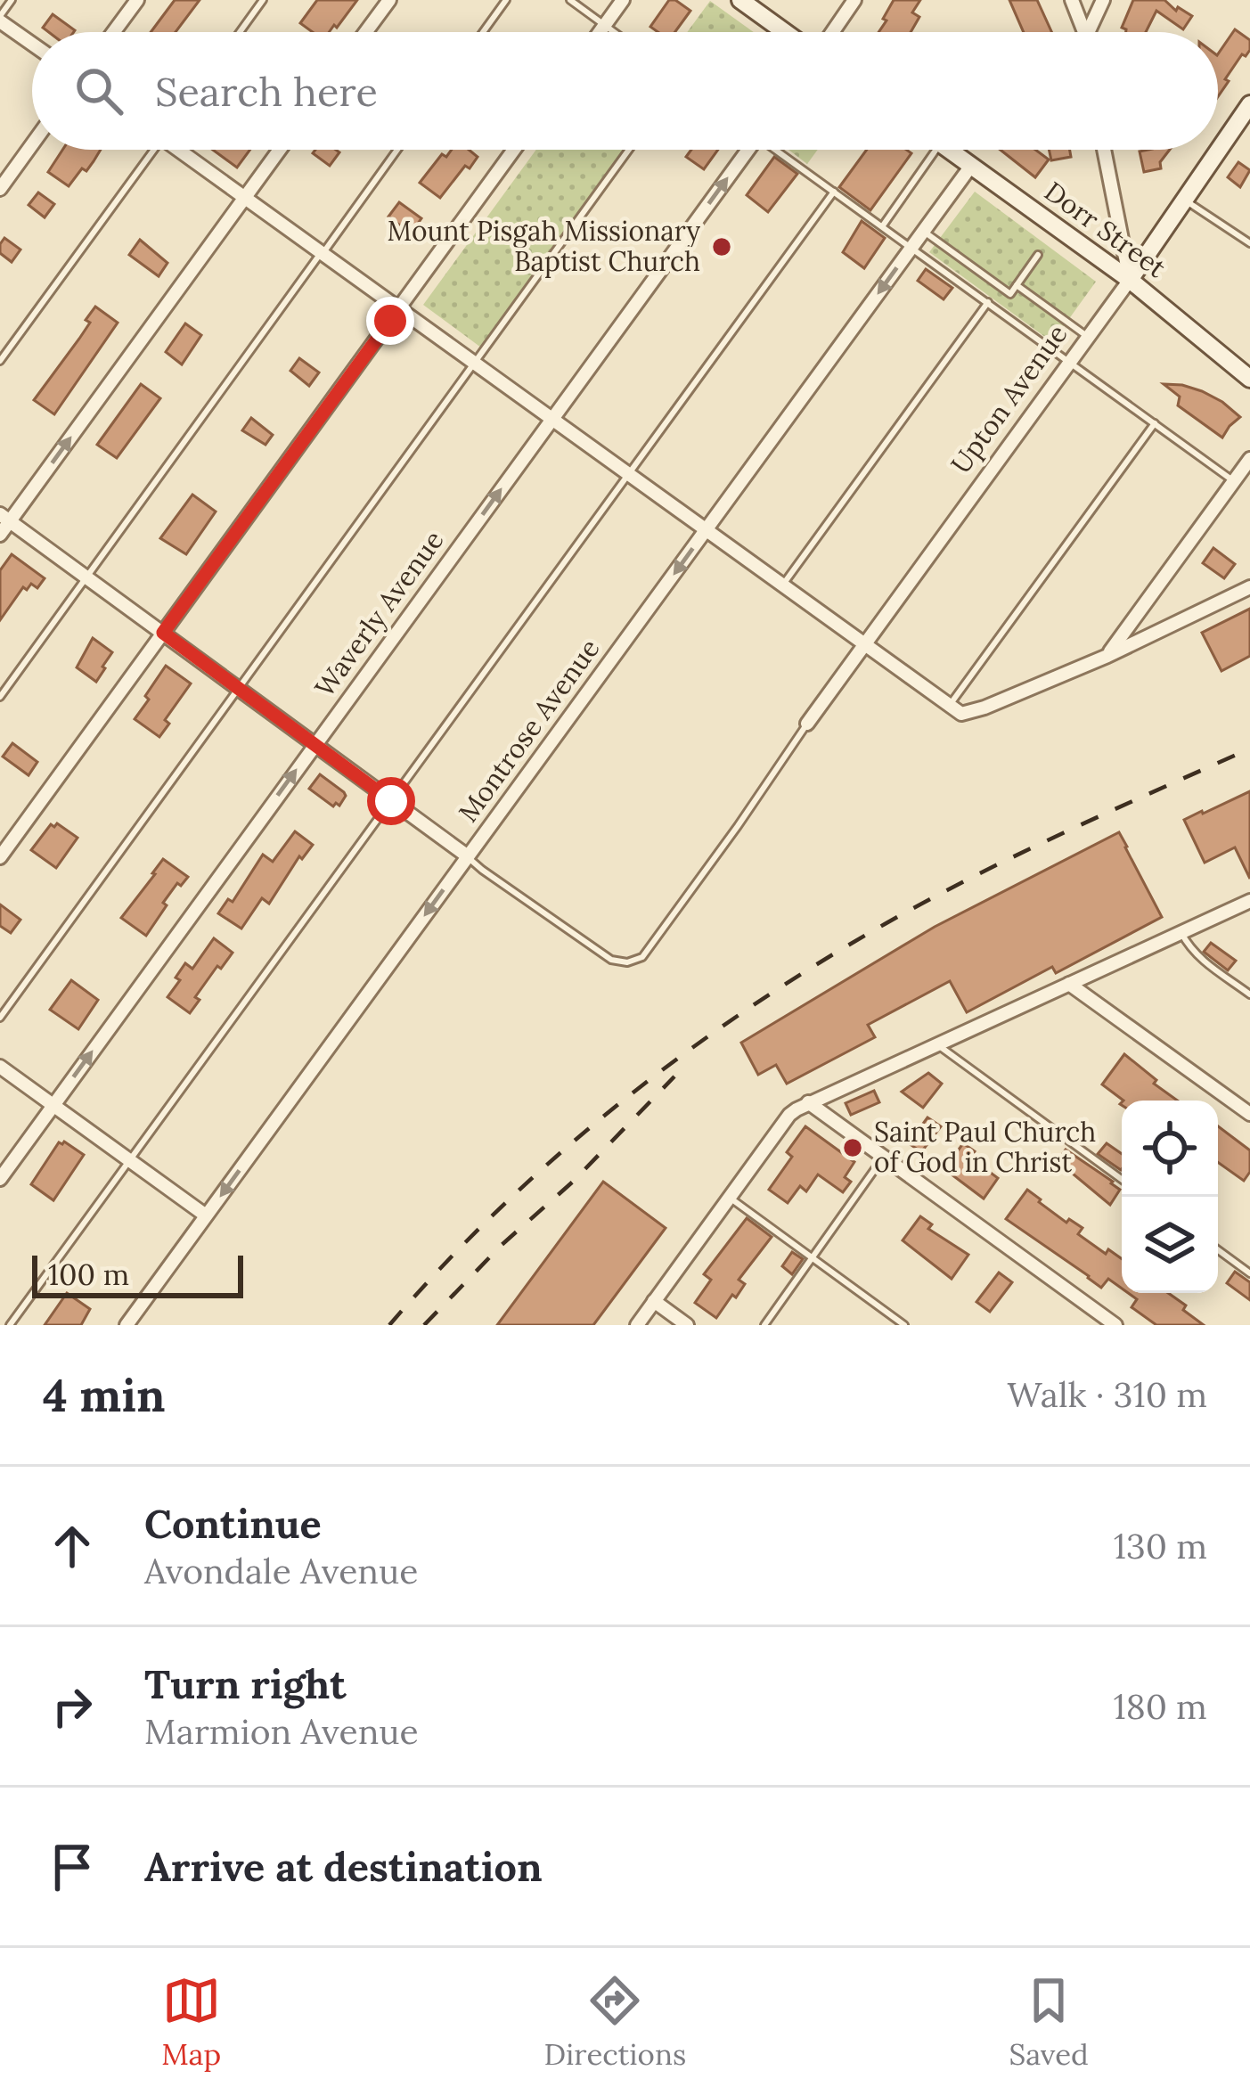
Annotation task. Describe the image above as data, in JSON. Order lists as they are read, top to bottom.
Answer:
{
  "streets": {
    "main road": ["Dorr Street", "Upton Avenue"],
    "street": ["Waverly Avenue", "Montrose Avenue"]
  },
  "crossings": [
    ["Dorr Street", "Upton Avenue"],
    ["Dorr Street", "Montrose Avenue"]
  ],
  "one_way": ["Waverly Avenue", "Montrose Avenue"],
  "places": ["Mount Pisgah Missionary Baptist Church", "Saint Paul Church of God in Christ"],
  "scale_bar": "100 m",
  "page": {
    "search": "Search here",
    "scale": "100 m",
    "heading": ["4 min", "Walk · 310 m"],
    "list": [
      ["Continue", "Avondale Avenue", "130 m"],
      ["Turn right", "Marmion Avenue", "180 m"],
      "Arrive at destination"
    ],
    "nav": ["Map", "Directions", "Saved"]
  }
}
